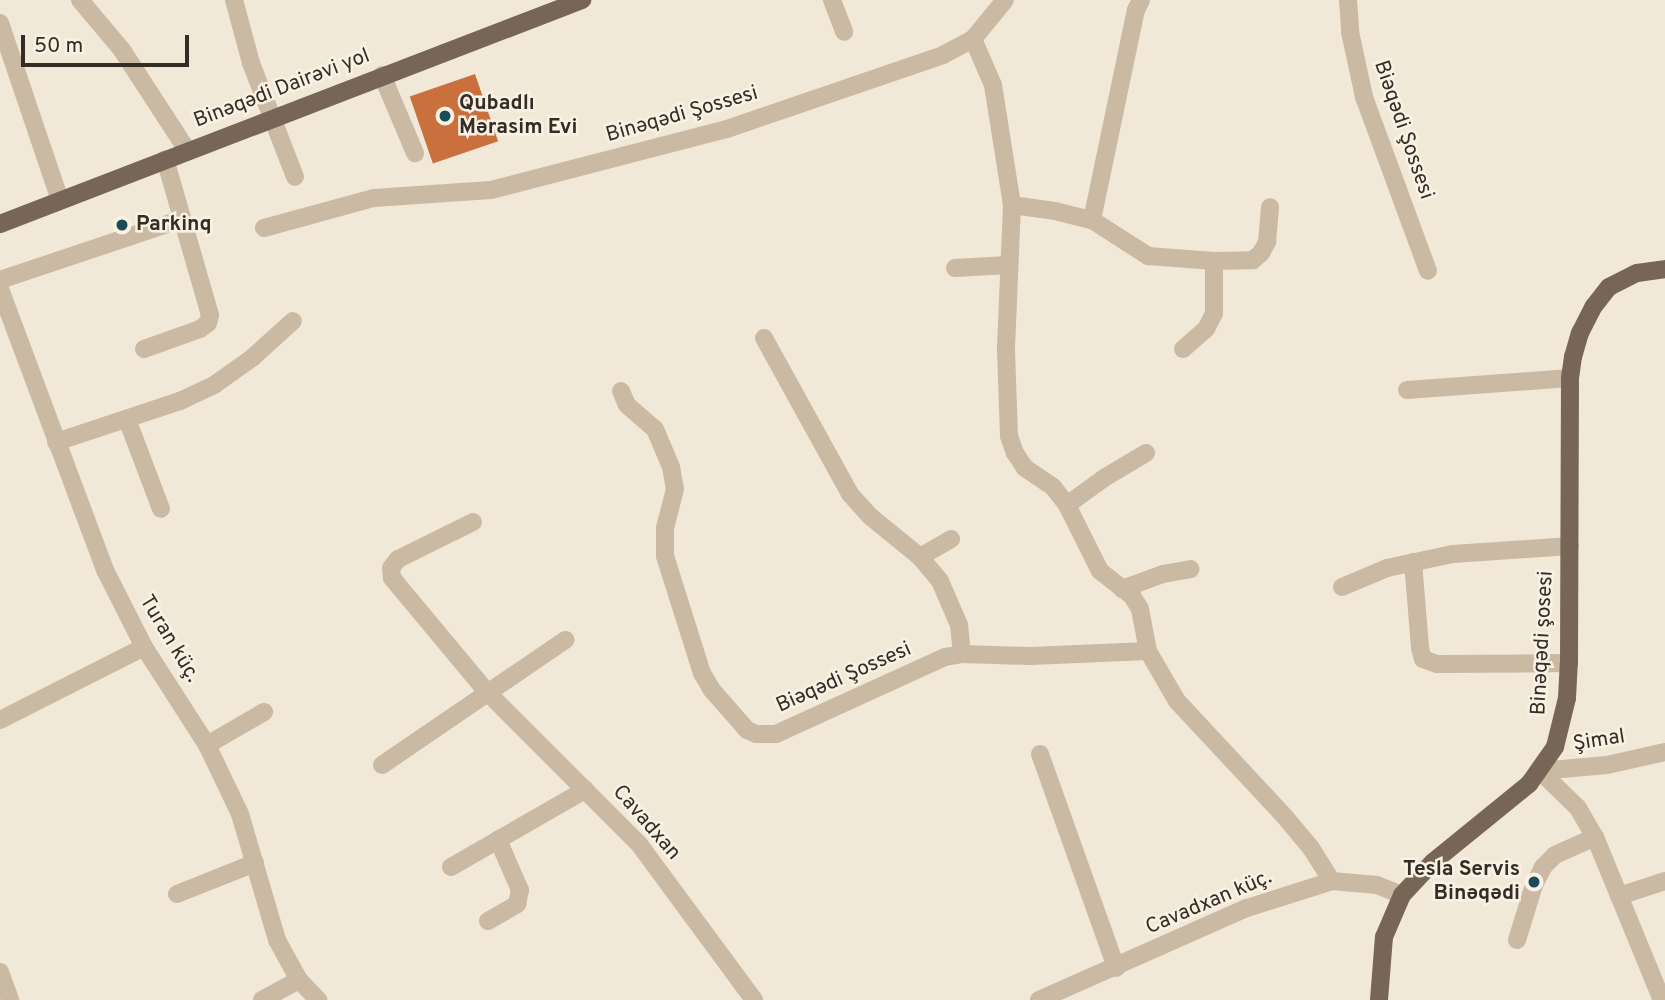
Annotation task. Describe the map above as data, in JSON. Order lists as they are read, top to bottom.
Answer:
{
  "streets": {
    "main road": ["Binəqədi Dairəvi yol", "Binəqədi şosesi"],
    "street": [
      "Binəqədi Şossesi",
      "Biəqədi Şossesi",
      "Turan küç.",
      "Şimal",
      "Cavadxan",
      "Cavadxan küç."
    ]
  },
  "crossings": [
    ["Binəqədi şosesi", "Şimal"],
    ["Binəqədi şosesi", "Cavadxan küç."]
  ],
  "places": ["Qubadlı Mərasim Evi", "Parkinq", "Tesla Servis Binəqədi"],
  "scale_bar": "50 m"
}
